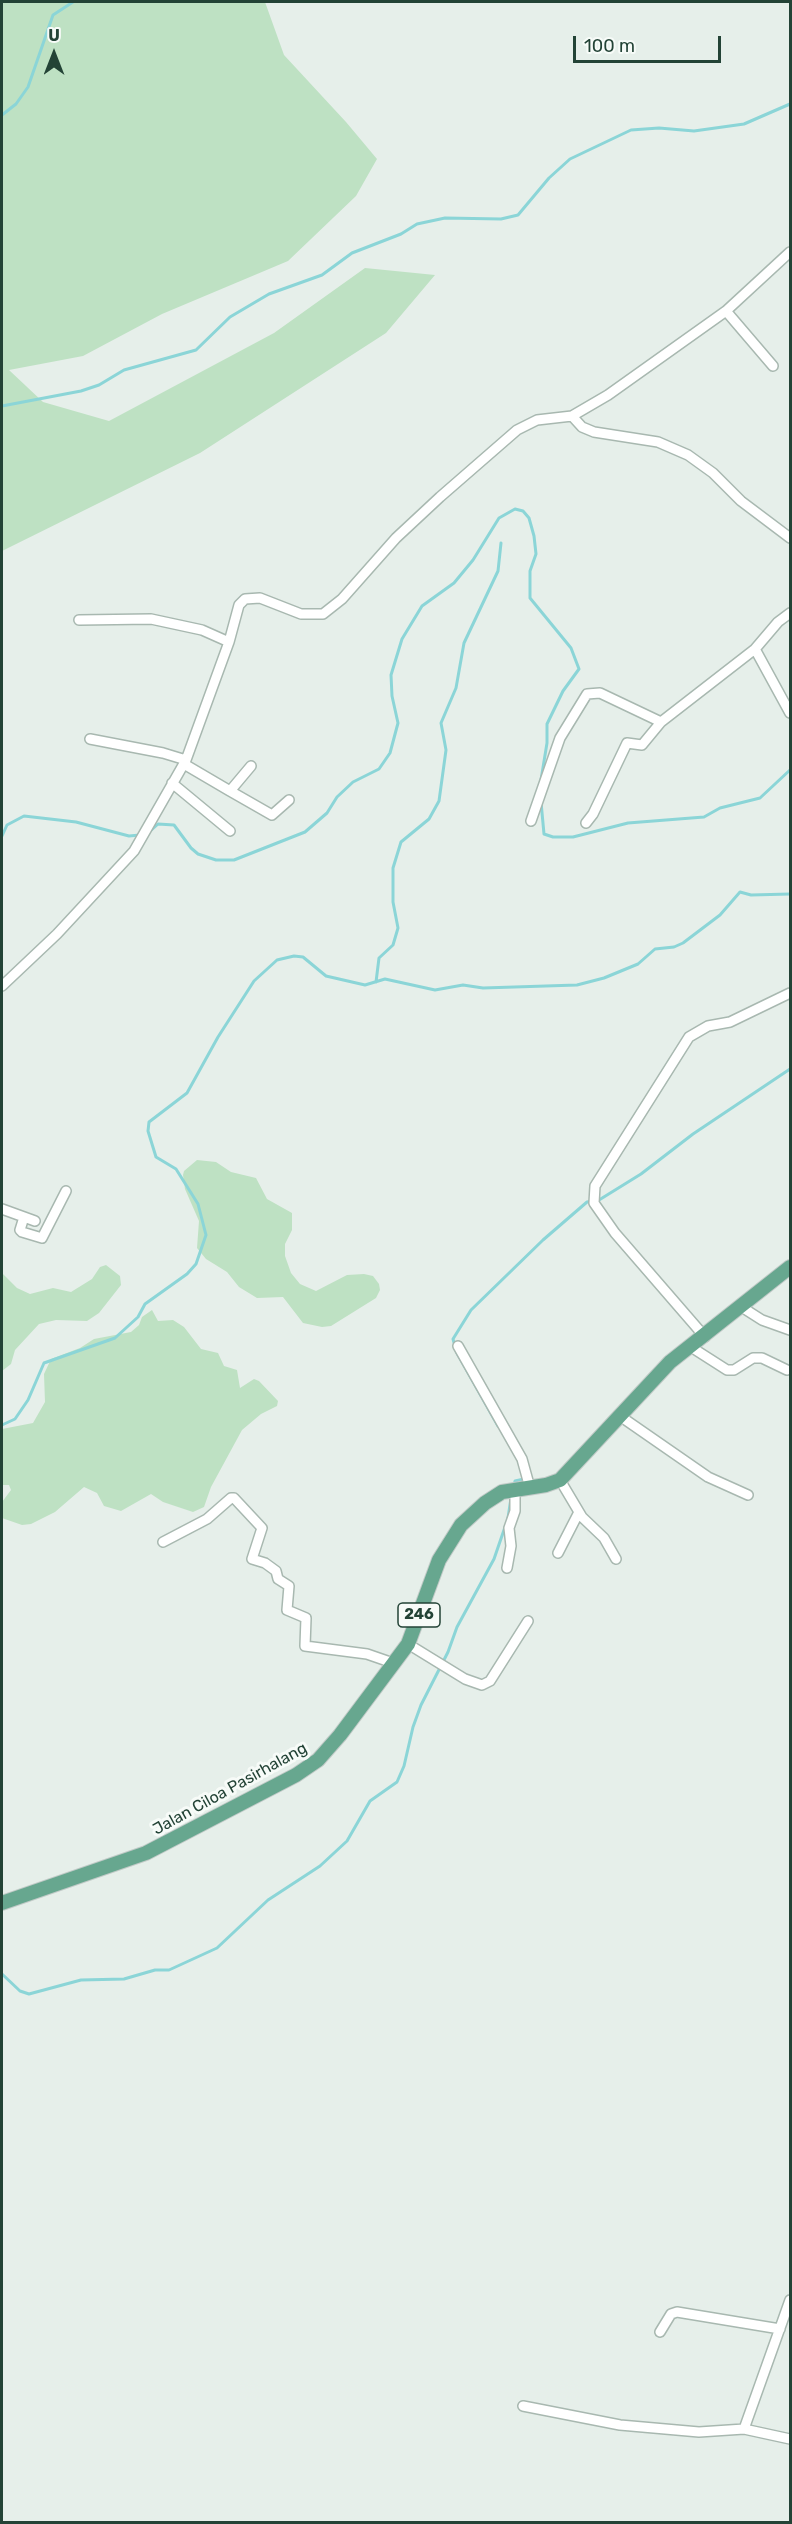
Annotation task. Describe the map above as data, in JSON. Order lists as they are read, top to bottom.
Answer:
{
  "streets": {
    "main road": ["246", "Jalan Ciloa Pasirhalang"]
  },
  "scale_bar": "100 m",
  "north": "top"
}
